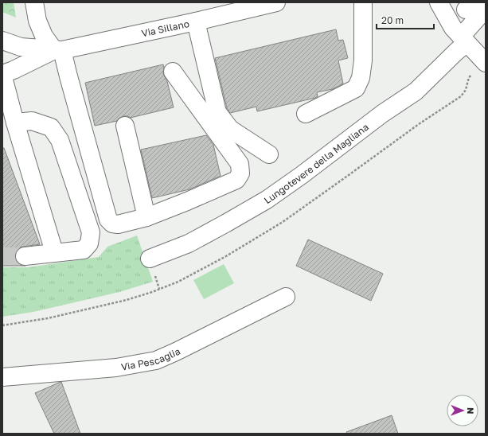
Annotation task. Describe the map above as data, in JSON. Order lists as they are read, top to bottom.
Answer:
{
  "streets": {
    "street": ["Via Sillano", "Lungotevere della Magliana", "Via Pescaglia"]
  },
  "scale_bar": "20 m",
  "north": "right"
}
